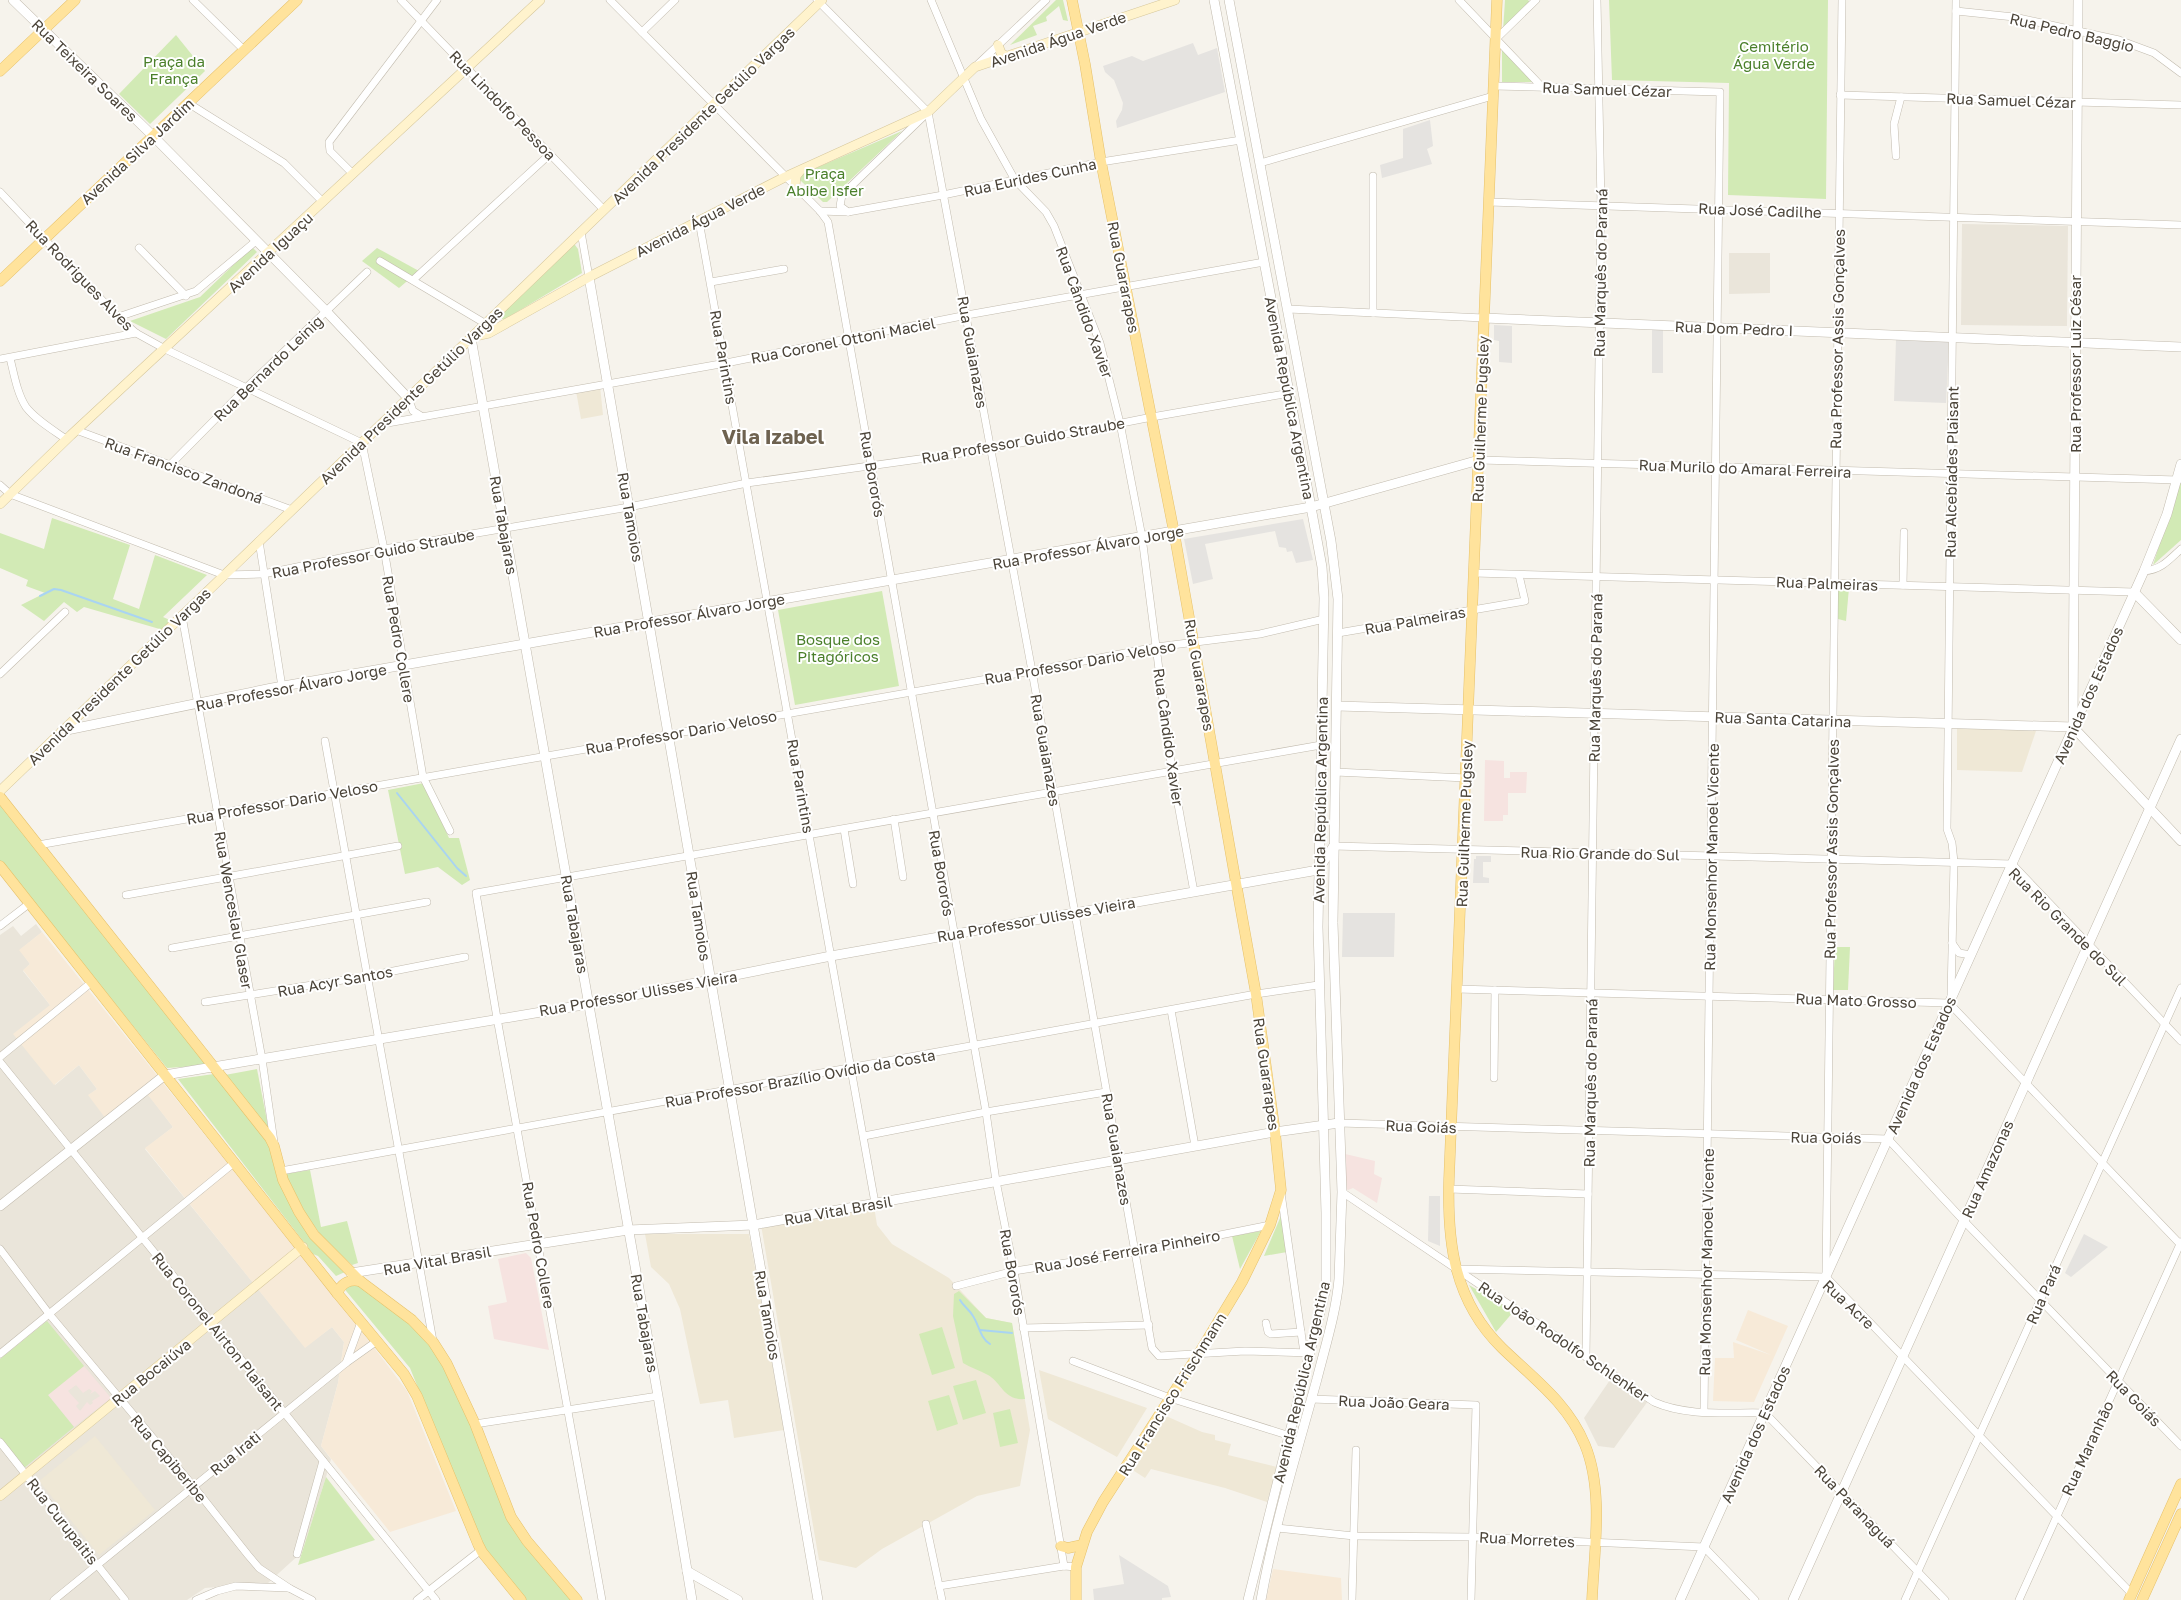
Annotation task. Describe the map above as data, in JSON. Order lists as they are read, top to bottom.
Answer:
{
  "streets": {
    "main road": [
      "Avenida Água Verde",
      "Avenida Presidente Getúlio Vargas",
      "Avenida Silva Jardim",
      "Avenida Iguaçu",
      "Rua Guararapes",
      "Rua Guilherme Pugsley",
      "Rua Bocaiúva",
      "Rua Francisco Frischmann"
    ],
    "street": [
      "Rua Pedro Baggio",
      "Rua Teixeira Soares",
      "Rua Samuel Cézar",
      "Rua Lindolfo Pessoa",
      "Rua Eurides Cunha",
      "Rua José Cadilhe",
      "Rua Marquês do Paraná",
      "Rua Rodrigues Alves",
      "Rua Cândido Xavier",
      "Rua Dom Pedro I",
      "Rua Professor Assis Gonçalves",
      "Rua Coronel Ottoni Maciel",
      "Rua Guaianazes",
      "Rua Parintins",
      "Rua Professor Luiz César",
      "Rua Bernardo Leinig",
      "Avenida República Argentina",
      "Rua Professor Guido Straube",
      "Rua Murilo do Amaral Ferreira",
      "Rua Francisco Zandoná",
      "Rua Alcebíades Plaisant",
      "Rua Bororós",
      "Rua Tamoios",
      "Rua Tabajaras",
      "Rua Professor Álvaro Jorge",
      "Rua Palmeiras",
      "Rua Pedro Collere",
      "Rua Professor Dario Veloso",
      "Avenida dos Estados",
      "Rua Santa Catarina",
      "Rua Rio Grande do Sul",
      "Rua Monsenhor Manoel Vicente",
      "Rua Wenceslau Glaser",
      "Rua Professor Ulisses Vieira",
      "Rua Acyr Santos",
      "Rua Mato Grosso",
      "Rua Professor Brazílio Ovídio da Costa",
      "Rua Goiás",
      "Rua Amazonas",
      "Rua Vital Brasil",
      "Rua José Ferreira Pinheiro",
      "Rua Pará",
      "Rua Acre",
      "Rua Coronel Airton Plaisant",
      "Rua João Rodolfo Schlenker",
      "Rua João Geara",
      "Rua Maranhão",
      "Rua Irati",
      "Rua Capiberibe",
      "Rua Paranaguá",
      "Rua Curupaitis",
      "Rua Morretes"
    ]
  },
  "crossings": [
    ["Rua Pedro Baggio", "Rua Professor Luiz César"],
    ["Rua Pedro Baggio", "Rua Alcebíades Plaisant"],
    ["Avenida Água Verde", "Avenida Presidente Getúlio Vargas"],
    ["Avenida Água Verde", "Rua Guararapes"],
    ["Avenida Água Verde", "Rua Cândido Xavier"],
    ["Avenida Água Verde", "Rua Guaianazes"],
    ["Avenida Água Verde", "Rua Parintins"],
    ["Avenida Água Verde", "Rua Tamoios"],
    ["Avenida Água Verde", "Rua Tabajaras"],
    ["Rua Teixeira Soares", "Avenida Presidente Getúlio Vargas"],
    ["Rua Teixeira Soares", "Avenida Silva Jardim"],
    ["Rua Teixeira Soares", "Avenida Iguaçu"],
    ["Rua Teixeira Soares", "Rua Bernardo Leinig"],
    ["Rua Samuel Cézar", "Rua Marquês do Paraná"],
    ["Rua Samuel Cézar", "Rua Professor Assis Gonçalves"],
    ["Rua Samuel Cézar", "Rua Professor Luiz César"],
    ["Rua Samuel Cézar", "Avenida República Argentina"],
    ["Rua Samuel Cézar", "Rua Guilherme Pugsley"],
    ["Rua Samuel Cézar", "Rua Alcebíades Plaisant"],
    ["Rua Samuel Cézar", "Rua Monsenhor Manoel Vicente"],
    ["Rua Lindolfo Pessoa", "Avenida Presidente Getúlio Vargas"],
    ["Rua Lindolfo Pessoa", "Avenida Iguaçu"],
    ["Avenida Presidente Getúlio Vargas", "Rua Rodrigues Alves"],
    ["Avenida Presidente Getúlio Vargas", "Rua Coronel Ottoni Maciel"],
    ["Avenida Presidente Getúlio Vargas", "Rua Professor Guido Straube"],
    ["Avenida Presidente Getúlio Vargas", "Rua Francisco Zandoná"],
    ["Avenida Presidente Getúlio Vargas", "Rua Tamoios"],
    ["Avenida Presidente Getúlio Vargas", "Rua Tabajaras"],
    ["Avenida Presidente Getúlio Vargas", "Rua Professor Álvaro Jorge"],
    ["Avenida Presidente Getúlio Vargas", "Rua Pedro Collere"],
    ["Avenida Presidente Getúlio Vargas", "Rua Wenceslau Glaser"],
    ["Avenida Silva Jardim", "Rua Rodrigues Alves"],
    ["Rua Eurides Cunha", "Rua Guararapes"],
    ["Rua Eurides Cunha", "Rua Cândido Xavier"],
    ["Rua Eurides Cunha", "Rua Guaianazes"],
    ["Rua Eurides Cunha", "Avenida República Argentina"],
    ["Rua Eurides Cunha", "Rua Bororós"],
    ["Rua José Cadilhe", "Rua Marquês do Paraná"],
    ["Rua José Cadilhe", "Rua Professor Assis Gonçalves"],
    ["Rua José Cadilhe", "Rua Professor Luiz César"],
    ["Rua José Cadilhe", "Rua Guilherme Pugsley"],
    ["Rua José Cadilhe", "Rua Alcebíades Plaisant"],
    ["Rua José Cadilhe", "Rua Monsenhor Manoel Vicente"],
    ["Avenida Iguaçu", "Rua Rodrigues Alves"],
    ["Avenida Iguaçu", "Rua Francisco Zandoná"],
    ["Rua Marquês do Paraná", "Rua Dom Pedro I"],
    ["Rua Marquês do Paraná", "Rua Murilo do Amaral Ferreira"],
    ["Rua Marquês do Paraná", "Rua Palmeiras"],
    ["Rua Marquês do Paraná", "Rua Santa Catarina"],
    ["Rua Marquês do Paraná", "Rua Rio Grande do Sul"],
    ["Rua Marquês do Paraná", "Rua Mato Grosso"],
    ["Rua Marquês do Paraná", "Rua Goiás"],
    ["Rua Marquês do Paraná", "Rua Acre"],
    ["Rua Marquês do Paraná", "Rua João Rodolfo Schlenker"],
    ["Rua Rodrigues Alves", "Rua Bernardo Leinig"],
    ["Rua Rodrigues Alves", "Rua Pedro Collere"],
    ["Rua Guararapes", "Rua Coronel Ottoni Maciel"],
    ["Rua Guararapes", "Avenida República Argentina"],
    ["Rua Guararapes", "Rua Professor Guido Straube"],
    ["Rua Guararapes", "Rua Professor Álvaro Jorge"],
    ["Rua Guararapes", "Rua Professor Dario Veloso"],
    ["Rua Guararapes", "Rua Professor Ulisses Vieira"],
    ["Rua Guararapes", "Rua Professor Brazílio Ovídio da Costa"],
    ["Rua Guararapes", "Rua Vital Brasil"],
    ["Rua Guararapes", "Rua Francisco Frischmann"],
    ["Rua Cândido Xavier", "Rua Coronel Ottoni Maciel"],
    ["Rua Cândido Xavier", "Rua Professor Guido Straube"],
    ["Rua Cândido Xavier", "Rua Professor Álvaro Jorge"],
    ["Rua Cândido Xavier", "Rua Professor Dario Veloso"],
    ["Rua Cândido Xavier", "Rua Professor Ulisses Vieira"],
    ["Rua Dom Pedro I", "Rua Professor Assis Gonçalves"],
    ["Rua Dom Pedro I", "Rua Professor Luiz César"],
    ["Rua Dom Pedro I", "Avenida República Argentina"],
    ["Rua Dom Pedro I", "Rua Guilherme Pugsley"],
    ["Rua Dom Pedro I", "Rua Alcebíades Plaisant"],
    ["Rua Dom Pedro I", "Rua Monsenhor Manoel Vicente"],
    ["Rua Professor Assis Gonçalves", "Rua Murilo do Amaral Ferreira"],
    ["Rua Professor Assis Gonçalves", "Rua Palmeiras"],
    ["Rua Professor Assis Gonçalves", "Avenida dos Estados"],
    ["Rua Professor Assis Gonçalves", "Rua Santa Catarina"],
    ["Rua Professor Assis Gonçalves", "Rua Rio Grande do Sul"],
    ["Rua Professor Assis Gonçalves", "Rua Mato Grosso"],
    ["Rua Professor Assis Gonçalves", "Rua Goiás"],
    ["Rua Professor Assis Gonçalves", "Rua Acre"],
    ["Rua Coronel Ottoni Maciel", "Rua Guaianazes"],
    ["Rua Coronel Ottoni Maciel", "Rua Parintins"],
    ["Rua Coronel Ottoni Maciel", "Avenida República Argentina"],
    ["Rua Coronel Ottoni Maciel", "Rua Bororós"],
    ["Rua Coronel Ottoni Maciel", "Rua Tamoios"],
    ["Rua Coronel Ottoni Maciel", "Rua Tabajaras"],
    ["Rua Guaianazes", "Rua Professor Guido Straube"],
    ["Rua Guaianazes", "Rua Professor Álvaro Jorge"],
    ["Rua Guaianazes", "Rua Professor Dario Veloso"],
    ["Rua Guaianazes", "Rua Professor Ulisses Vieira"],
    ["Rua Guaianazes", "Rua Professor Brazílio Ovídio da Costa"],
    ["Rua Guaianazes", "Rua Vital Brasil"],
    ["Rua Guaianazes", "Rua José Ferreira Pinheiro"],
    ["Rua Guaianazes", "Rua Francisco Frischmann"],
    ["Rua Parintins", "Rua Professor Guido Straube"],
    ["Rua Parintins", "Rua Professor Álvaro Jorge"],
    ["Rua Parintins", "Rua Professor Dario Veloso"],
    ["Rua Parintins", "Rua Professor Ulisses Vieira"],
    ["Rua Parintins", "Rua Professor Brazílio Ovídio da Costa"],
    ["Rua Parintins", "Rua Vital Brasil"],
    ["Rua Professor Luiz César", "Rua Murilo do Amaral Ferreira"],
    ["Rua Professor Luiz César", "Rua Palmeiras"],
    ["Rua Professor Luiz César", "Avenida dos Estados"],
    ["Rua Professor Luiz César", "Rua Santa Catarina"],
    ["Rua Bernardo Leinig", "Rua Francisco Zandoná"],
    ["Avenida República Argentina", "Rua Professor Guido Straube"],
    ["Avenida República Argentina", "Rua Murilo do Amaral Ferreira"],
    ["Avenida República Argentina", "Rua Professor Álvaro Jorge"],
    ["Avenida República Argentina", "Rua Palmeiras"],
    ["Avenida República Argentina", "Rua Professor Dario Veloso"],
    ["Avenida República Argentina", "Rua Santa Catarina"],
    ["Avenida República Argentina", "Rua Rio Grande do Sul"],
    ["Avenida República Argentina", "Rua Professor Ulisses Vieira"],
    ["Avenida República Argentina", "Rua Professor Brazílio Ovídio da Costa"],
    ["Avenida República Argentina", "Rua Goiás"],
    ["Avenida República Argentina", "Rua Vital Brasil"],
    ["Avenida República Argentina", "Rua João Rodolfo Schlenker"],
    ["Avenida República Argentina", "Rua João Geara"],
    ["Avenida República Argentina", "Rua Morretes"],
    ["Rua Guilherme Pugsley", "Rua Murilo do Amaral Ferreira"],
    ["Rua Guilherme Pugsley", "Rua Palmeiras"],
    ["Rua Guilherme Pugsley", "Rua Santa Catarina"],
    ["Rua Guilherme Pugsley", "Rua Rio Grande do Sul"],
    ["Rua Guilherme Pugsley", "Rua Mato Grosso"],
    ["Rua Guilherme Pugsley", "Rua Goiás"],
    ["Rua Guilherme Pugsley", "Rua Acre"],
    ["Rua Guilherme Pugsley", "Rua João Rodolfo Schlenker"],
    ["Rua Guilherme Pugsley", "Rua Morretes"],
    ["Rua Professor Guido Straube", "Rua Bororós"],
    ["Rua Professor Guido Straube", "Rua Tamoios"],
    ["Rua Professor Guido Straube", "Rua Tabajaras"],
    ["Rua Professor Guido Straube", "Rua Pedro Collere"],
    ["Rua Murilo do Amaral Ferreira", "Rua Alcebíades Plaisant"],
    ["Rua Murilo do Amaral Ferreira", "Rua Professor Álvaro Jorge"],
    ["Rua Murilo do Amaral Ferreira", "Avenida dos Estados"],
    ["Rua Murilo do Amaral Ferreira", "Rua Monsenhor Manoel Vicente"],
    ["Rua Alcebíades Plaisant", "Rua Palmeiras"],
    ["Rua Alcebíades Plaisant", "Avenida dos Estados"],
    ["Rua Alcebíades Plaisant", "Rua Santa Catarina"],
    ["Rua Alcebíades Plaisant", "Rua Rio Grande do Sul"],
    ["Rua Alcebíades Plaisant", "Rua Mato Grosso"],
    ["Rua Bororós", "Rua Professor Álvaro Jorge"],
    ["Rua Bororós", "Rua Professor Dario Veloso"],
    ["Rua Bororós", "Rua Professor Ulisses Vieira"],
    ["Rua Bororós", "Rua Professor Brazílio Ovídio da Costa"],
    ["Rua Bororós", "Rua Vital Brasil"],
    ["Rua Bororós", "Rua José Ferreira Pinheiro"],
    ["Rua Tamoios", "Rua Professor Álvaro Jorge"],
    ["Rua Tamoios", "Rua Professor Dario Veloso"],
    ["Rua Tamoios", "Rua Professor Ulisses Vieira"],
    ["Rua Tamoios", "Rua Professor Brazílio Ovídio da Costa"],
    ["Rua Tamoios", "Rua Vital Brasil"],
    ["Rua Tabajaras", "Rua Professor Álvaro Jorge"],
    ["Rua Tabajaras", "Rua Pedro Collere"],
    ["Rua Tabajaras", "Rua Professor Dario Veloso"],
    ["Rua Tabajaras", "Rua Professor Ulisses Vieira"],
    ["Rua Tabajaras", "Rua Professor Brazílio Ovídio da Costa"],
    ["Rua Tabajaras", "Rua Vital Brasil"],
    ["Rua Professor Álvaro Jorge", "Rua Pedro Collere"],
    ["Rua Professor Álvaro Jorge", "Rua Wenceslau Glaser"],
    ["Rua Palmeiras", "Avenida dos Estados"],
    ["Rua Palmeiras", "Rua Monsenhor Manoel Vicente"],
    ["Rua Pedro Collere", "Rua Professor Dario Veloso"],
    ["Rua Pedro Collere", "Rua Professor Ulisses Vieira"],
    ["Rua Pedro Collere", "Rua Professor Brazílio Ovídio da Costa"],
    ["Rua Pedro Collere", "Rua Vital Brasil"],
    ["Rua Professor Dario Veloso", "Rua Wenceslau Glaser"],
    ["Avenida dos Estados", "Rua Santa Catarina"],
    ["Avenida dos Estados", "Rua Rio Grande do Sul"],
    ["Avenida dos Estados", "Rua Mato Grosso"],
    ["Avenida dos Estados", "Rua Goiás"],
    ["Avenida dos Estados", "Rua Acre"],
    ["Avenida dos Estados", "Rua João Rodolfo Schlenker"],
    ["Avenida dos Estados", "Rua Paranaguá"],
    ["Avenida dos Estados", "Rua Morretes"],
    ["Rua Santa Catarina", "Rua Monsenhor Manoel Vicente"],
    ["Rua Rio Grande do Sul", "Rua Monsenhor Manoel Vicente"],
    ["Rua Rio Grande do Sul", "Rua Amazonas"],
    ["Rua Rio Grande do Sul", "Rua Pará"],
    ["Rua Monsenhor Manoel Vicente", "Rua Mato Grosso"],
    ["Rua Monsenhor Manoel Vicente", "Rua Goiás"],
    ["Rua Monsenhor Manoel Vicente", "Rua Acre"],
    ["Rua Monsenhor Manoel Vicente", "Rua João Rodolfo Schlenker"],
    ["Rua Wenceslau Glaser", "Rua Professor Ulisses Vieira"],
    ["Rua Wenceslau Glaser", "Rua Acyr Santos"],
    ["Rua Professor Ulisses Vieira", "Rua Coronel Airton Plaisant"],
    ["Rua Goiás", "Rua Amazonas"],
    ["Rua Goiás", "Rua Vital Brasil"],
    ["Rua Goiás", "Rua Pará"],
    ["Rua Goiás", "Rua Maranhão"],
    ["Rua Amazonas", "Rua Acre"],
    ["Rua Amazonas", "Rua Paranaguá"],
    ["Rua José Ferreira Pinheiro", "Rua Francisco Frischmann"],
    ["Rua Pará", "Rua Acre"],
    ["Rua Pará", "Rua Paranaguá"],
    ["Rua Acre", "Rua João Rodolfo Schlenker"],
    ["Rua Acre", "Rua Maranhão"],
    ["Rua Coronel Airton Plaisant", "Rua Bocaiúva"],
    ["Rua Coronel Airton Plaisant", "Rua Irati"],
    ["Rua João Rodolfo Schlenker", "Rua Paranaguá"],
    ["Rua Bocaiúva", "Rua Capiberibe"],
    ["Rua Bocaiúva", "Rua Curupaitis"],
    ["Rua João Geara", "Rua Morretes"],
    ["Rua Irati", "Rua Capiberibe"],
    ["Rua Irati", "Rua Curupaitis"]
  ],
  "districts": ["Vila Izabel"],
  "parks": [
    "Cemitério Água Verde",
    "Praça da França",
    "Praça Abibe Isfer",
    "Bosque dos Pitagóricos"
  ]
}
